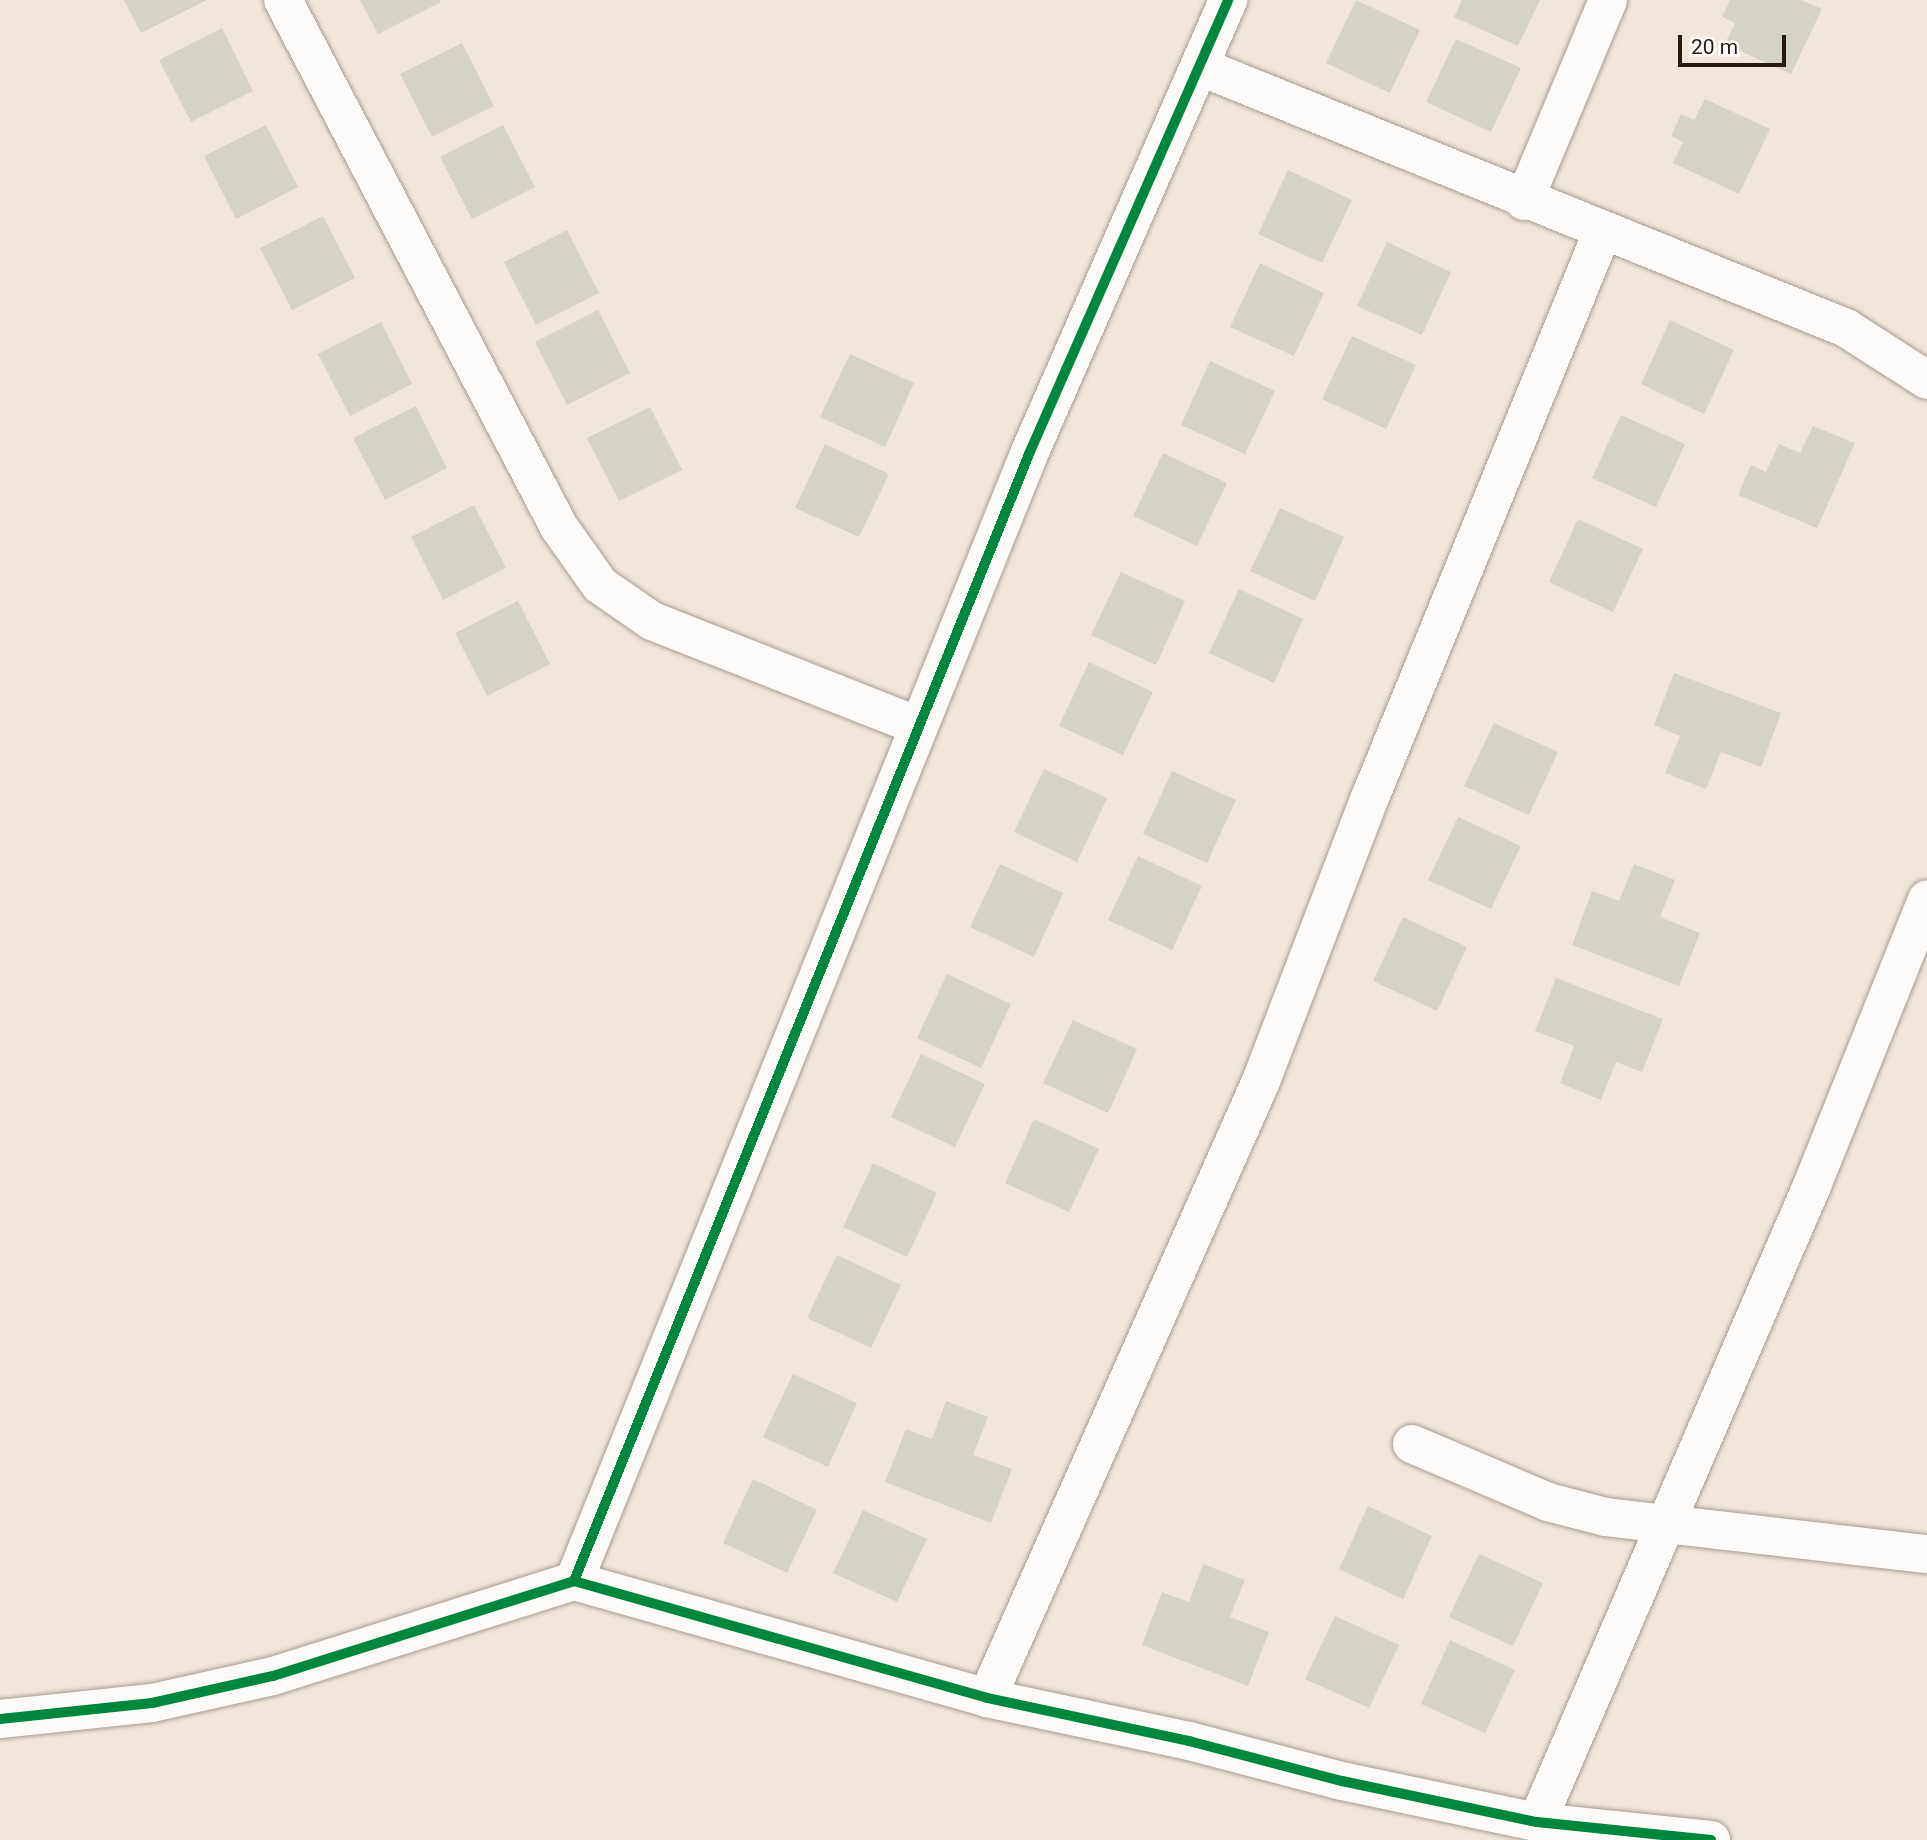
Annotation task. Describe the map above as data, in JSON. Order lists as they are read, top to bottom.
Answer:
{
  "scale_bar": "20 m"
}
